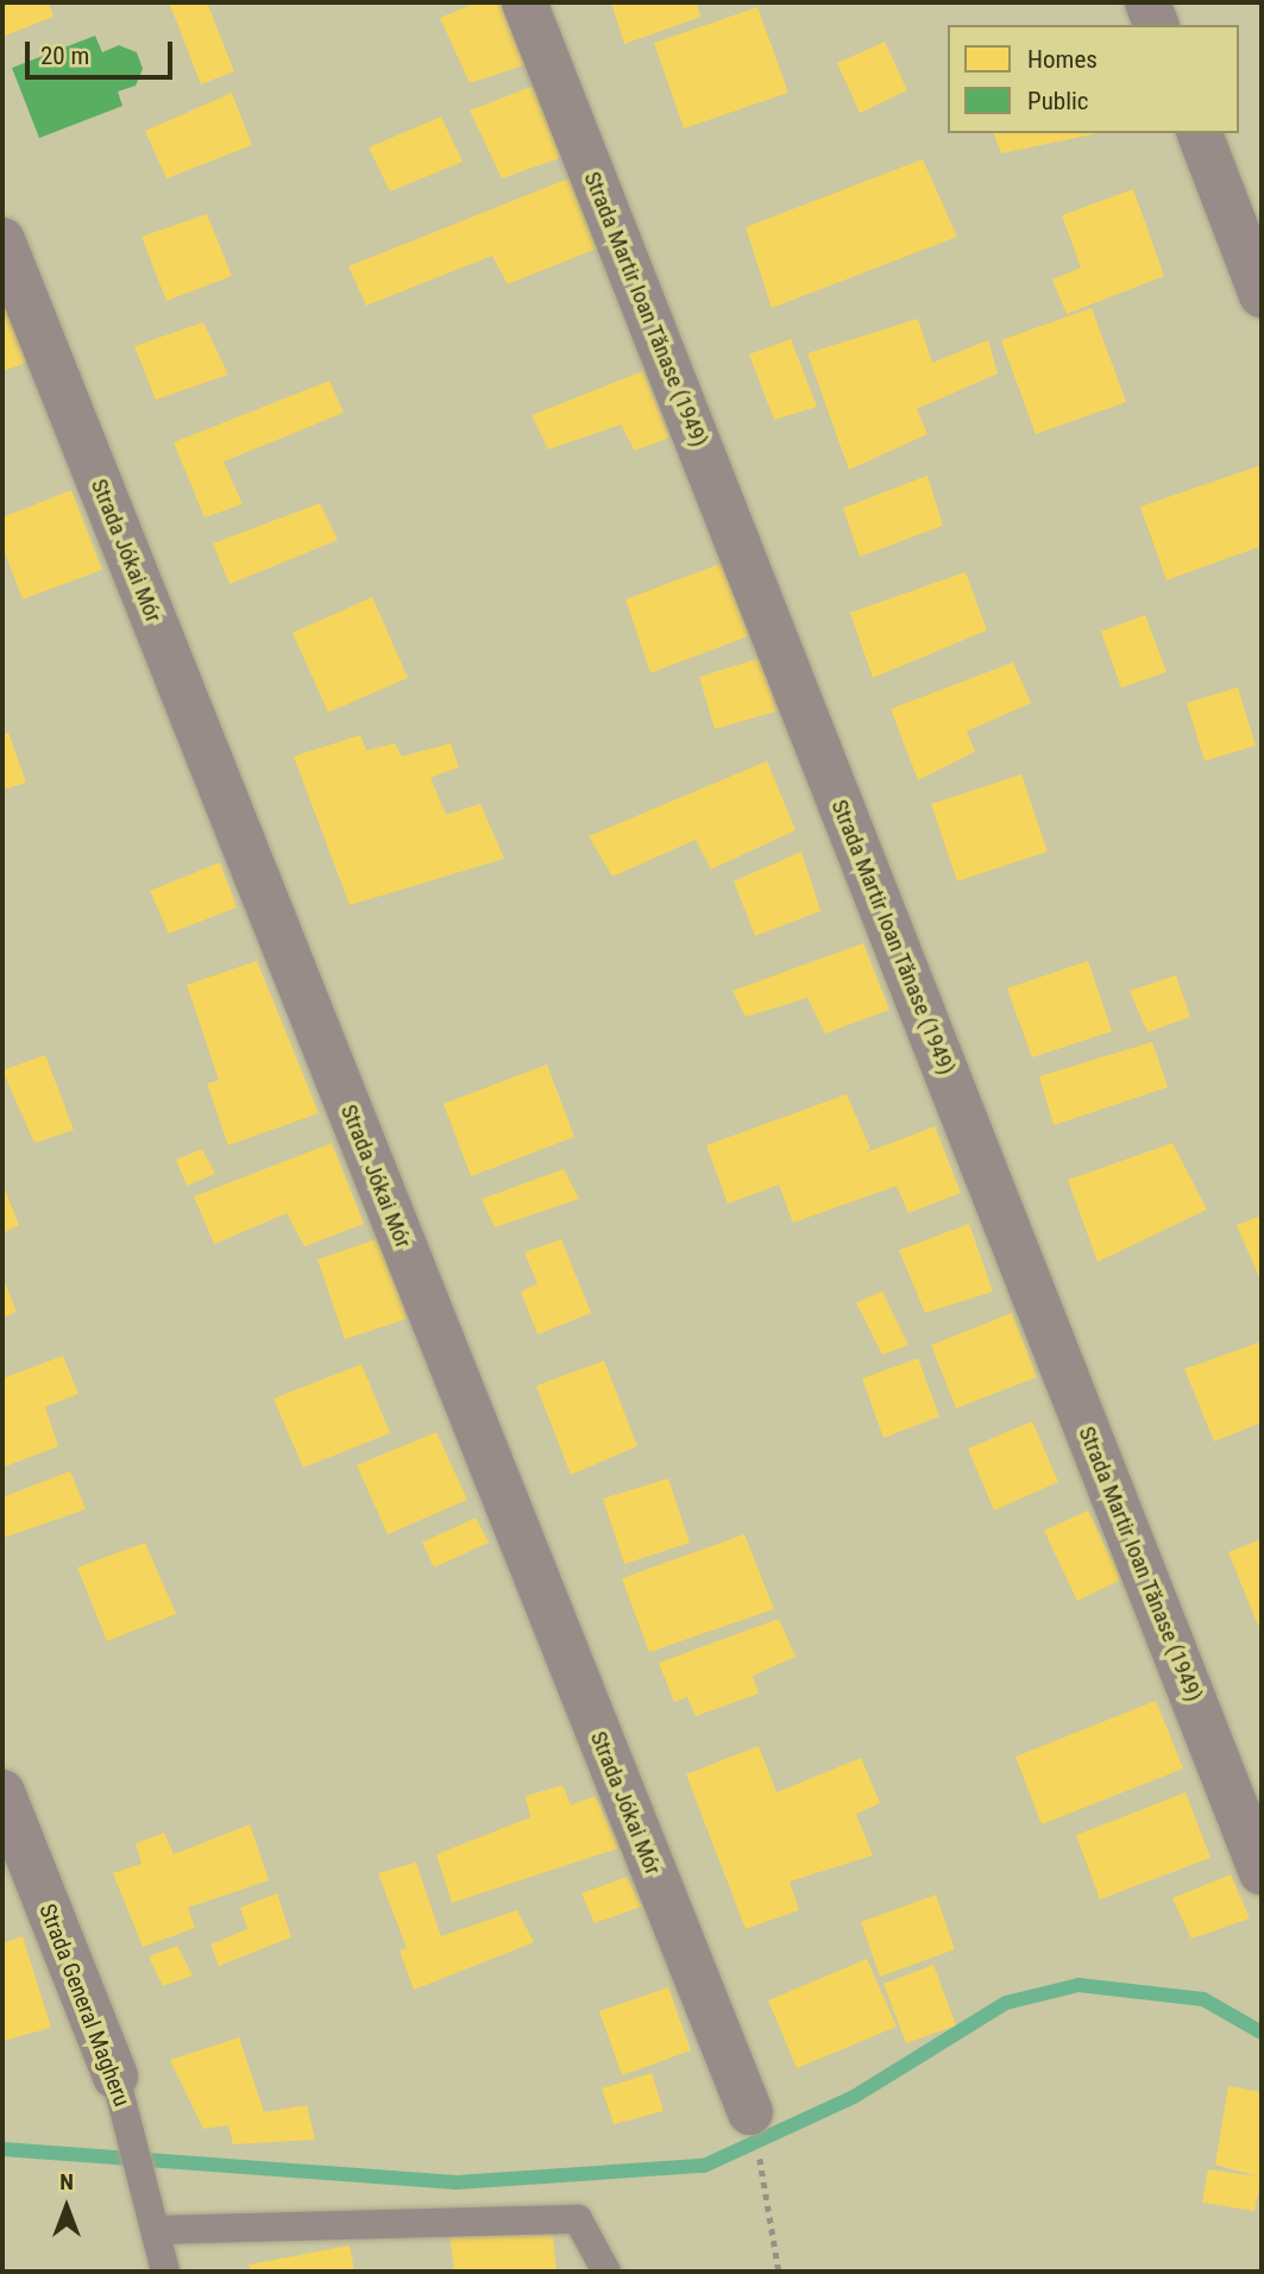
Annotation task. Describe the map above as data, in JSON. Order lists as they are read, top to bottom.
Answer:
{
  "streets": {
    "street": ["Strada Martir Ioan Tănase (1949)", "Strada Jókai Mór", "Strada General Magheru"]
  },
  "legend": ["Homes", "Public"],
  "scale_bar": "20 m",
  "north": "top"
}
